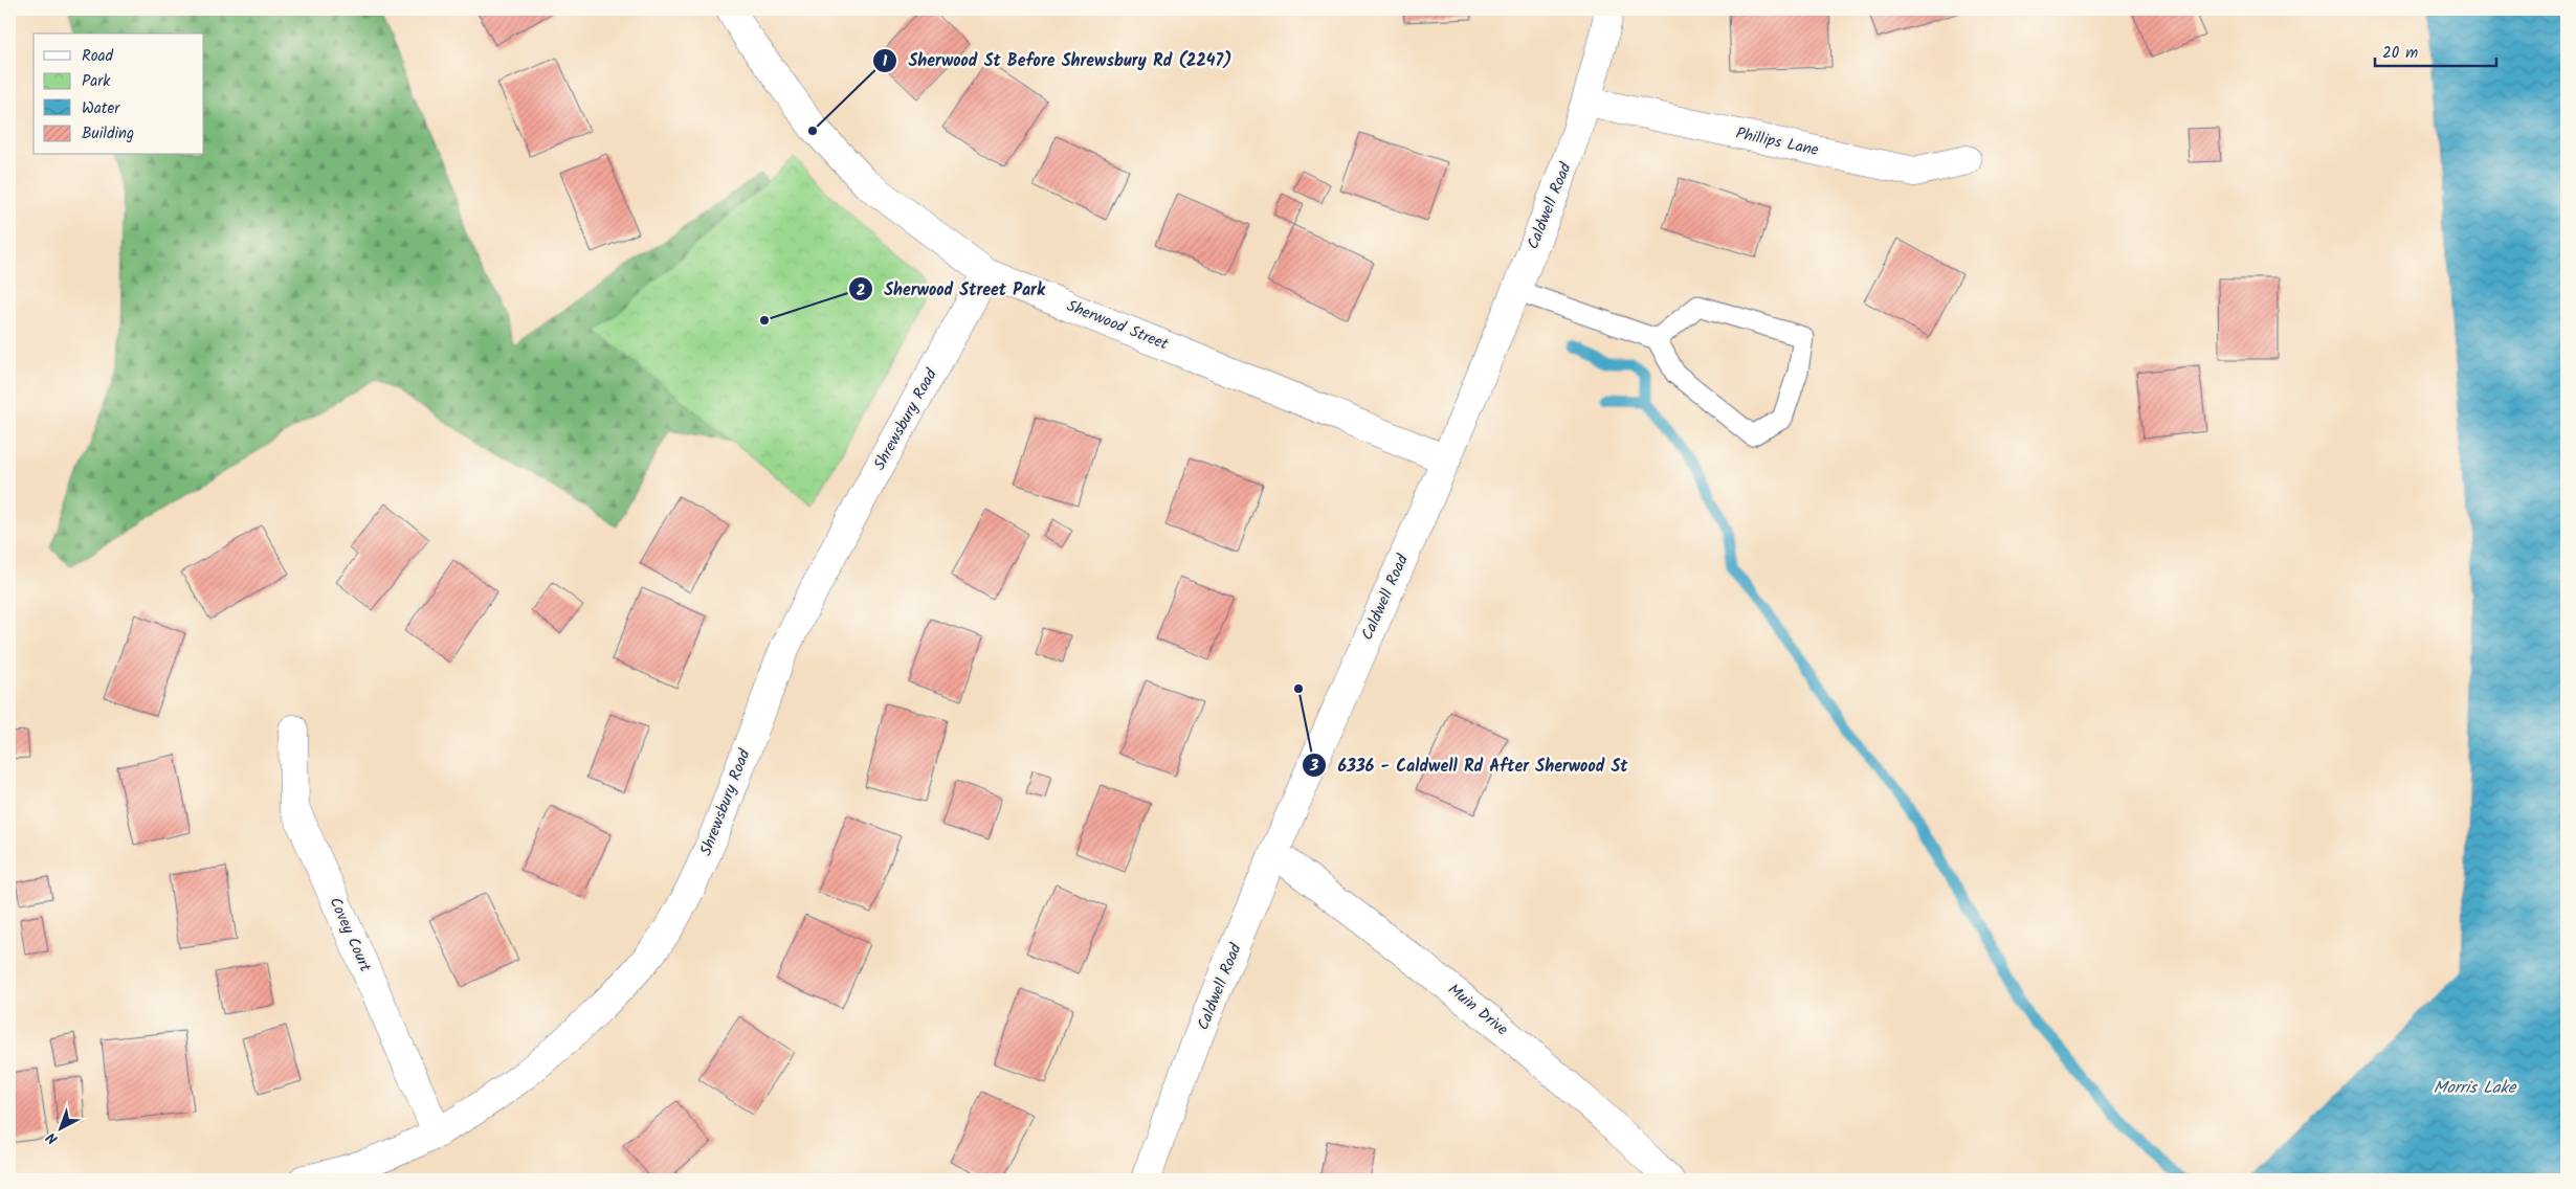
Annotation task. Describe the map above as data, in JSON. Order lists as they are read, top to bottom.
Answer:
{
  "streets": {
    "street": [
      "Phillips Lane",
      "Caldwell Road",
      "Sherwood Street",
      "Shrewsbury Road",
      "Covey Court",
      "Muin Drive"
    ]
  },
  "crossings": [
    ["Phillips Lane", "Caldwell Road"],
    ["Caldwell Road", "Sherwood Street"],
    ["Caldwell Road", "Muin Drive"],
    ["Sherwood Street", "Shrewsbury Road"],
    ["Shrewsbury Road", "Covey Court"]
  ],
  "water": ["Morris Lake"],
  "places": ["Sherwood St Before Shrewsbury Rd (2247)", "Sherwood Street Park", "6336 - Caldwell Rd After Sherwood St"],
  "legend": [
    "Road",
    "Park",
    "Water",
    "Building"
  ],
  "scale_bar": "20 m",
  "north": "bottom left"
}
